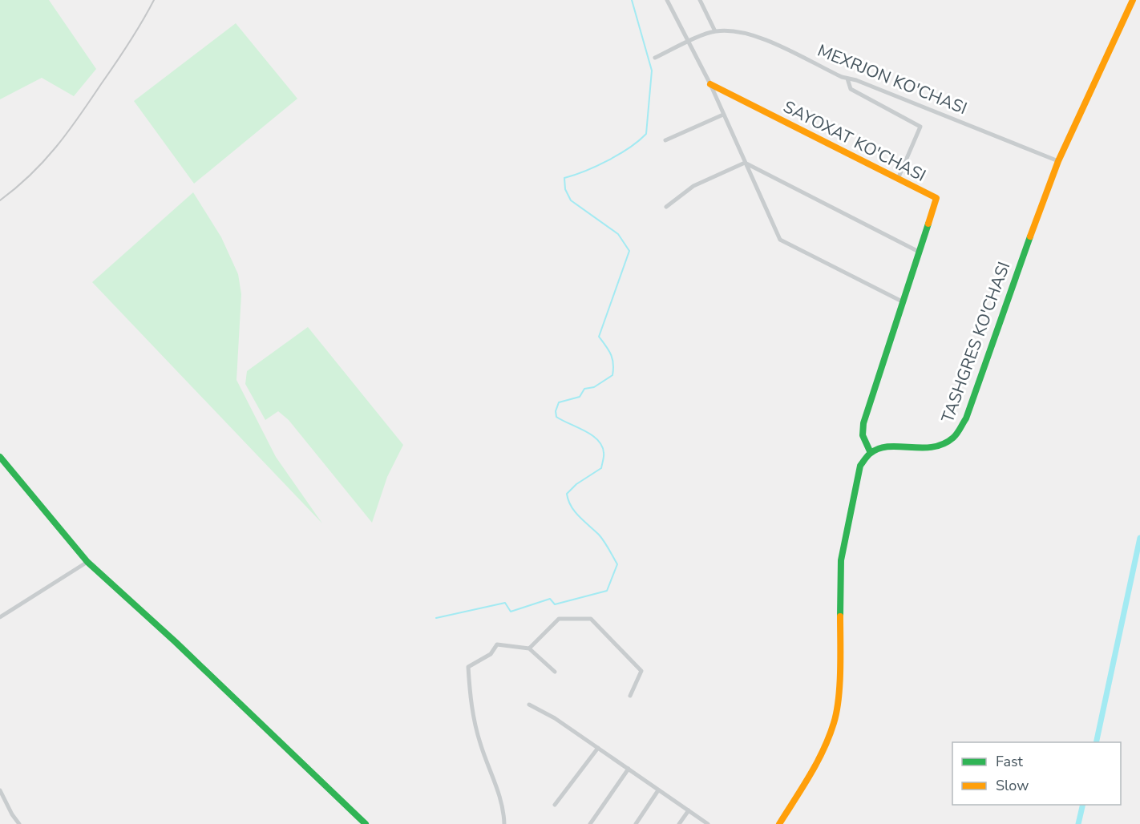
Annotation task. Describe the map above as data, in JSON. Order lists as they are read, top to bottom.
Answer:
{
  "streets": {
    "street": ["MEXRJON KO'CHASI", "SAYOXAT KO'CHASI", "TASHGRES KO'CHASI"]
  },
  "crossings": [
    ["MEXRJON KO'CHASI", "TASHGRES KO'CHASI"],
    ["SAYOXAT KO'CHASI", "TASHGRES KO'CHASI"]
  ],
  "legend": ["Fast", "Slow"]
}
